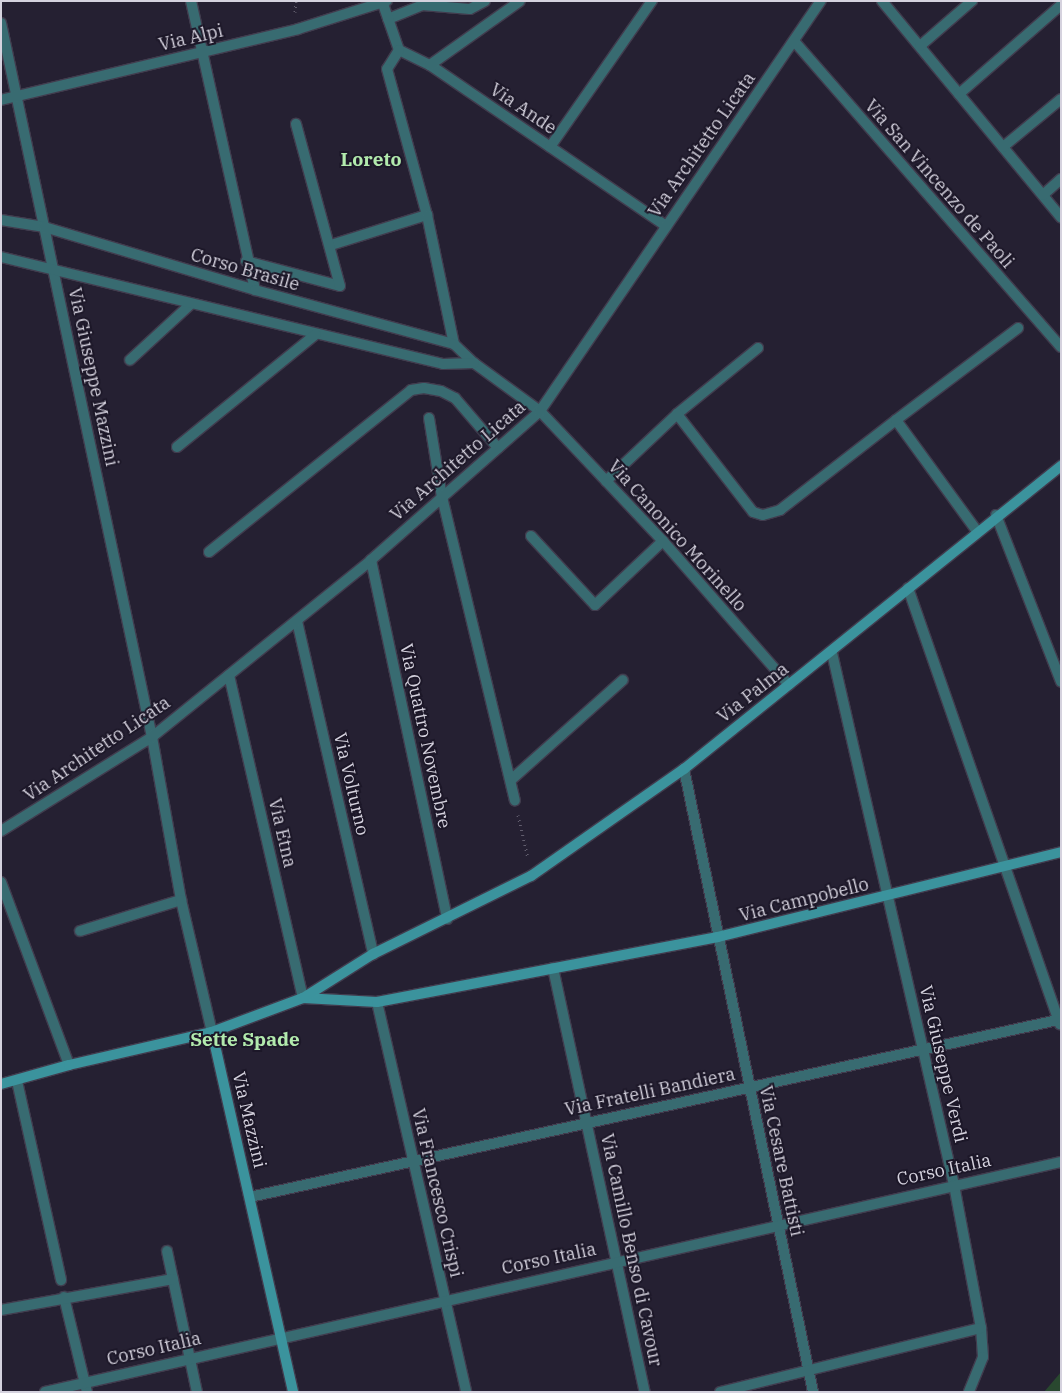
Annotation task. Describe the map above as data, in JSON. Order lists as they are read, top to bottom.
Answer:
{
  "streets": {
    "main road": ["Via Palma", "Via Campobello", "Via Mazzini"],
    "street": [
      "Via Alpi",
      "Via Ande",
      "Via Architetto Licata",
      "Via San Vincenzo de Paoli",
      "Corso Brasile",
      "Via Giuseppe Mazzini",
      "Via Canonico Morinello",
      "Via Quattro Novembre",
      "Via Volturno",
      "Via Etna",
      "Via Giuseppe Verdi",
      "Via Fratelli Bandiera",
      "Via Cesare Battisti",
      "Corso Italia",
      "Via Francesco Crispi",
      "Via Camillo Benso di Cavour"
    ]
  },
  "crossings": [
    ["Via Alpi", "Via Giuseppe Mazzini"],
    ["Via Ande", "Via Architetto Licata"],
    ["Via Architetto Licata", "Via San Vincenzo de Paoli"],
    ["Via Architetto Licata", "Corso Brasile"],
    ["Via Architetto Licata", "Via Giuseppe Mazzini"],
    ["Via Architetto Licata", "Via Canonico Morinello"],
    ["Via Architetto Licata", "Via Quattro Novembre"],
    ["Via Architetto Licata", "Via Volturno"],
    ["Via Architetto Licata", "Via Etna"],
    ["Via Architetto Licata", "Via Mazzini"],
    ["Corso Brasile", "Via Giuseppe Mazzini"],
    ["Corso Brasile", "Via Canonico Morinello"],
    ["Via Giuseppe Mazzini", "Via Mazzini"],
    ["Via Canonico Morinello", "Via Palma"],
    ["Via Palma", "Via Quattro Novembre"],
    ["Via Palma", "Via Volturno"],
    ["Via Palma", "Via Etna"],
    ["Via Palma", "Via Campobello"],
    ["Via Palma", "Via Giuseppe Verdi"],
    ["Via Palma", "Via Cesare Battisti"],
    ["Via Etna", "Via Campobello"],
    ["Via Campobello", "Via Giuseppe Verdi"],
    ["Via Campobello", "Via Cesare Battisti"],
    ["Via Campobello", "Via Francesco Crispi"],
    ["Via Campobello", "Via Camillo Benso di Cavour"],
    ["Via Giuseppe Verdi", "Via Fratelli Bandiera"],
    ["Via Giuseppe Verdi", "Corso Italia"],
    ["Via Fratelli Bandiera", "Via Mazzini"],
    ["Via Fratelli Bandiera", "Via Cesare Battisti"],
    ["Via Fratelli Bandiera", "Via Francesco Crispi"],
    ["Via Fratelli Bandiera", "Via Camillo Benso di Cavour"],
    ["Via Mazzini", "Corso Italia"],
    ["Via Cesare Battisti", "Corso Italia"],
    ["Corso Italia", "Via Francesco Crispi"],
    ["Corso Italia", "Via Camillo Benso di Cavour"]
  ],
  "districts": ["Loreto", "Sette Spade"]
}
